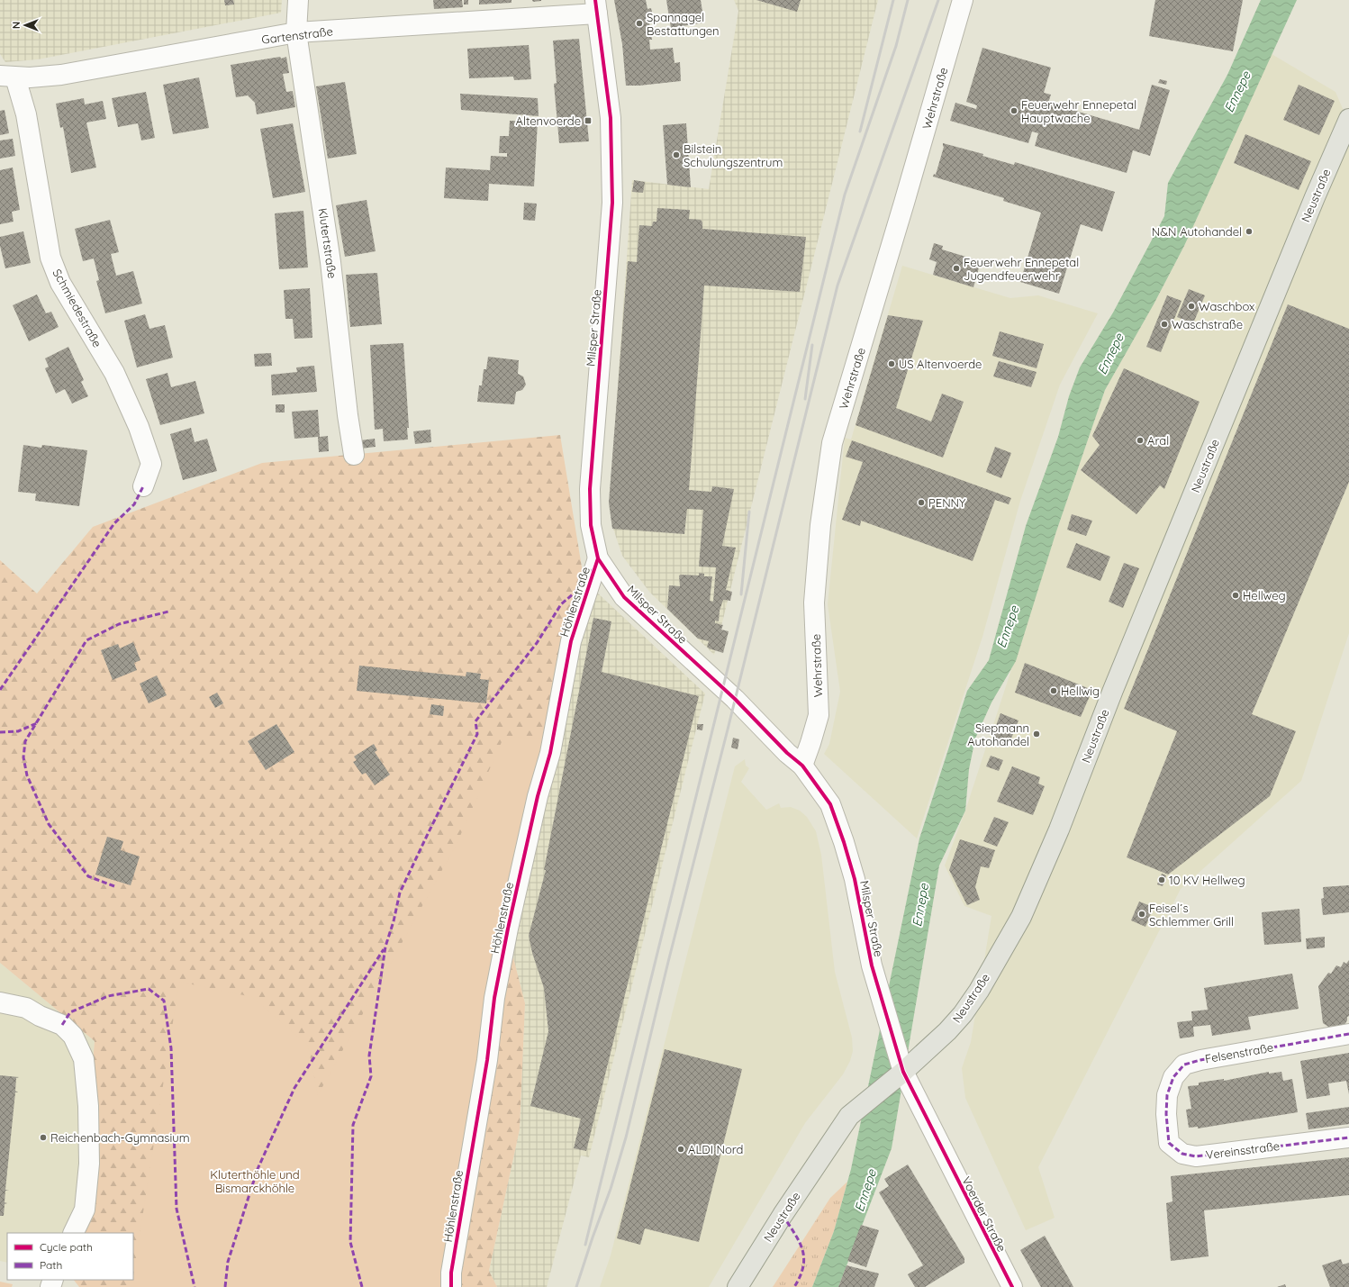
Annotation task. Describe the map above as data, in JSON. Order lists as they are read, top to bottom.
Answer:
{
  "streets": {
    "main road": ["Neustraße"],
    "street": [
      "Gartenstraße",
      "Wehrstraße",
      "Klutertstraße",
      "Schmiedestraße",
      "Milsper Straße",
      "Höhlenstraße",
      "Felsenstraße",
      "Vereinsstraße",
      "Voerder Straße"
    ]
  },
  "crossings": [
    ["Gartenstraße", "Klutertstraße"],
    ["Gartenstraße", "Schmiedestraße"],
    ["Gartenstraße", "Milsper Straße"],
    ["Wehrstraße", "Milsper Straße"],
    ["Neustraße", "Milsper Straße"],
    ["Neustraße", "Voerder Straße"],
    ["Milsper Straße", "Höhlenstraße"],
    ["Milsper Straße", "Voerder Straße"],
    ["Felsenstraße", "Vereinsstraße"]
  ],
  "water": ["Ennepe"],
  "parks": ["Kluterthöhle und Bismarckhöhle"],
  "places": {
    "other": [
      "Spannagel Bestattungen",
      "Feuerwehr Ennepetal Hauptwache",
      "Bilstein Schulungszentrum",
      "N&N Autohandel",
      "Feuerwehr Ennepetal Jugendfeuerwehr",
      "Waschbox",
      "Waschstraße",
      "US Altenvoerde",
      "Aral",
      "PENNY",
      "Hellweg",
      "Hellwig",
      "Siepmann Autohandel",
      "10 KV Hellweg",
      "Feisel´s Schlemmer Grill",
      "Reichenbach-Gymnasium",
      "ALDI Nord"
    ],
    "transit": ["Altenvoerde"]
  },
  "legend": ["Cycle path", "Path"],
  "north": "left"
}
